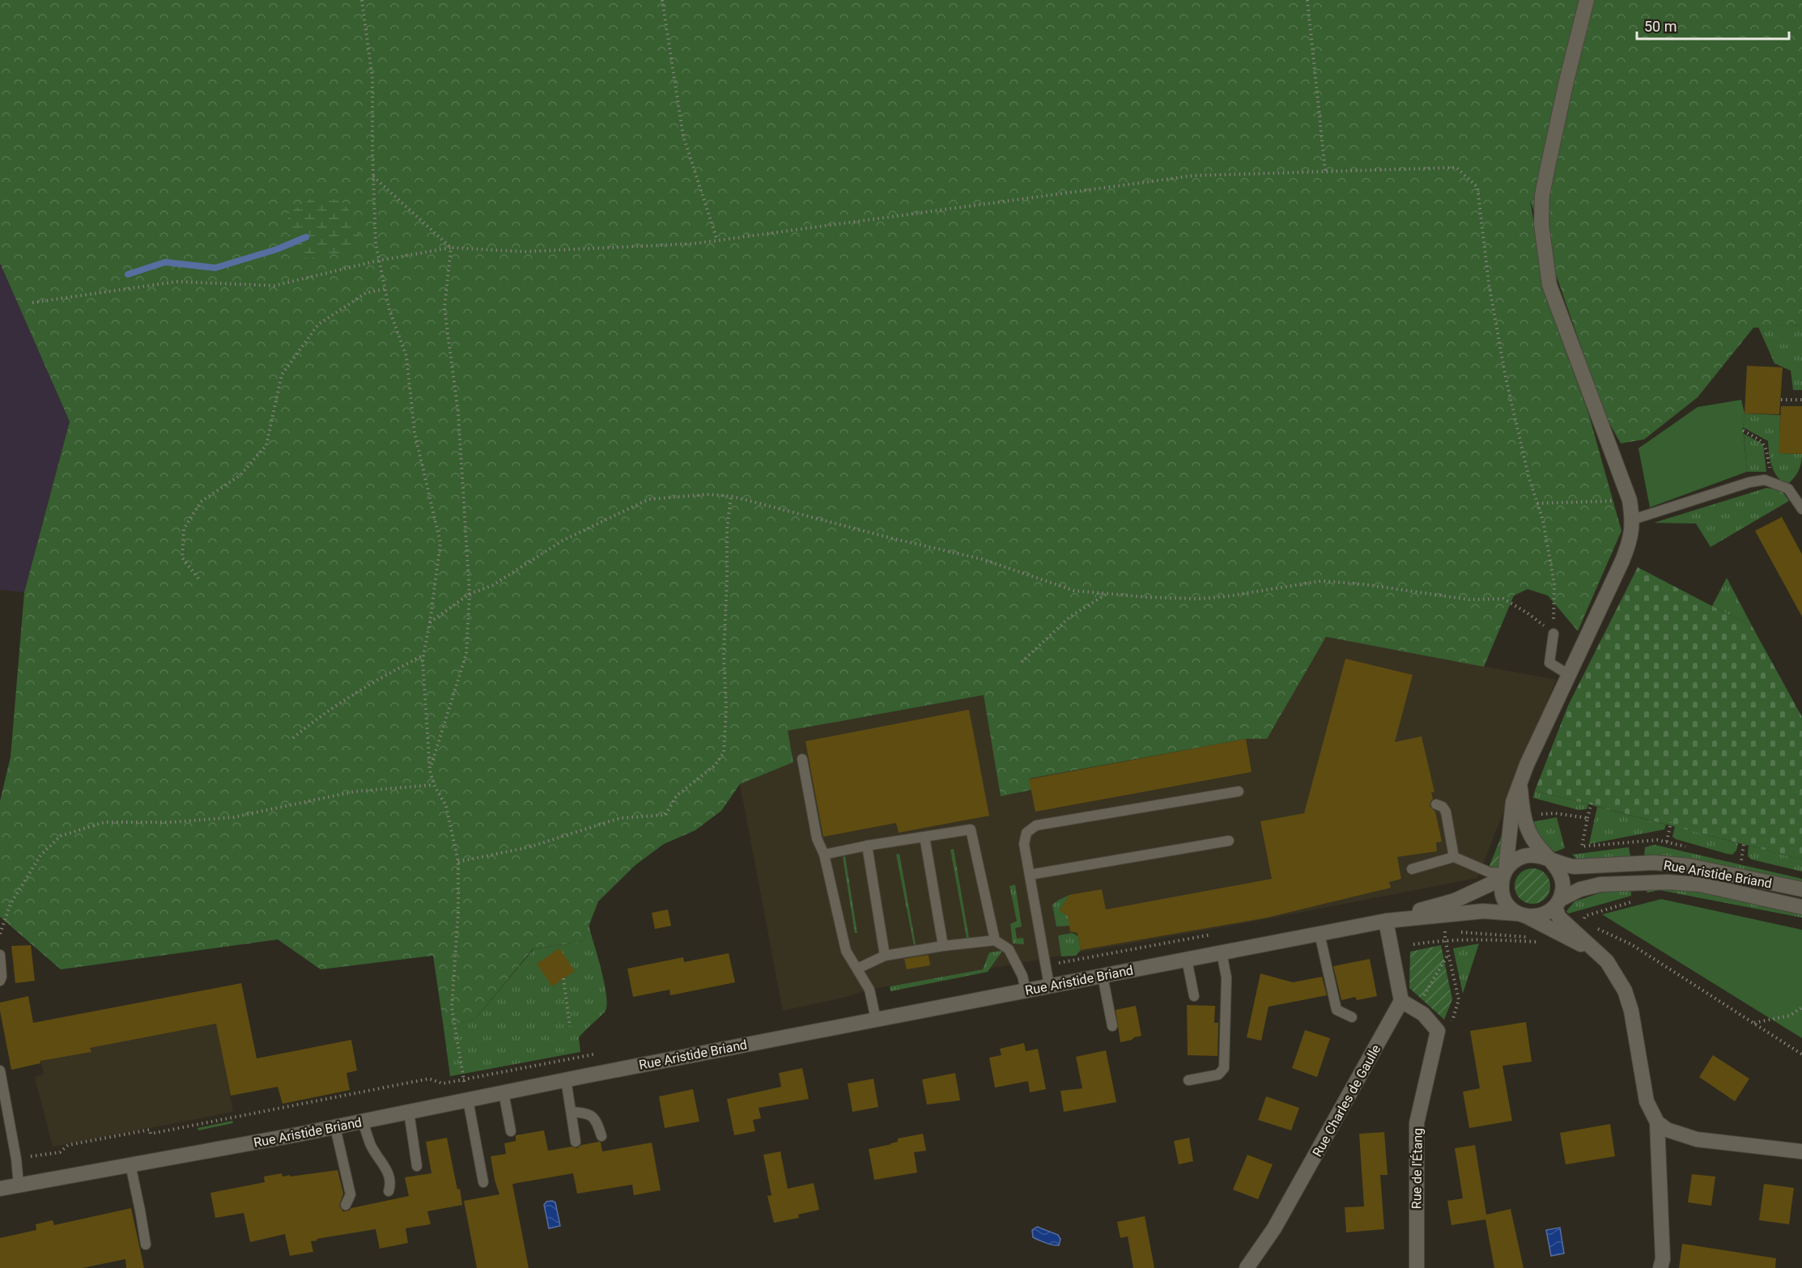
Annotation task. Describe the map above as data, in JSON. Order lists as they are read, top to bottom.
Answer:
{
  "streets": {
    "street": ["Rue Aristide Briand", "Rue Charles de Gaulle", "Rue de l'Étang"]
  },
  "crossings": [
    ["Rue Charles de Gaulle", "Rue de l'Étang"]
  ],
  "scale_bar": "50 m"
}
